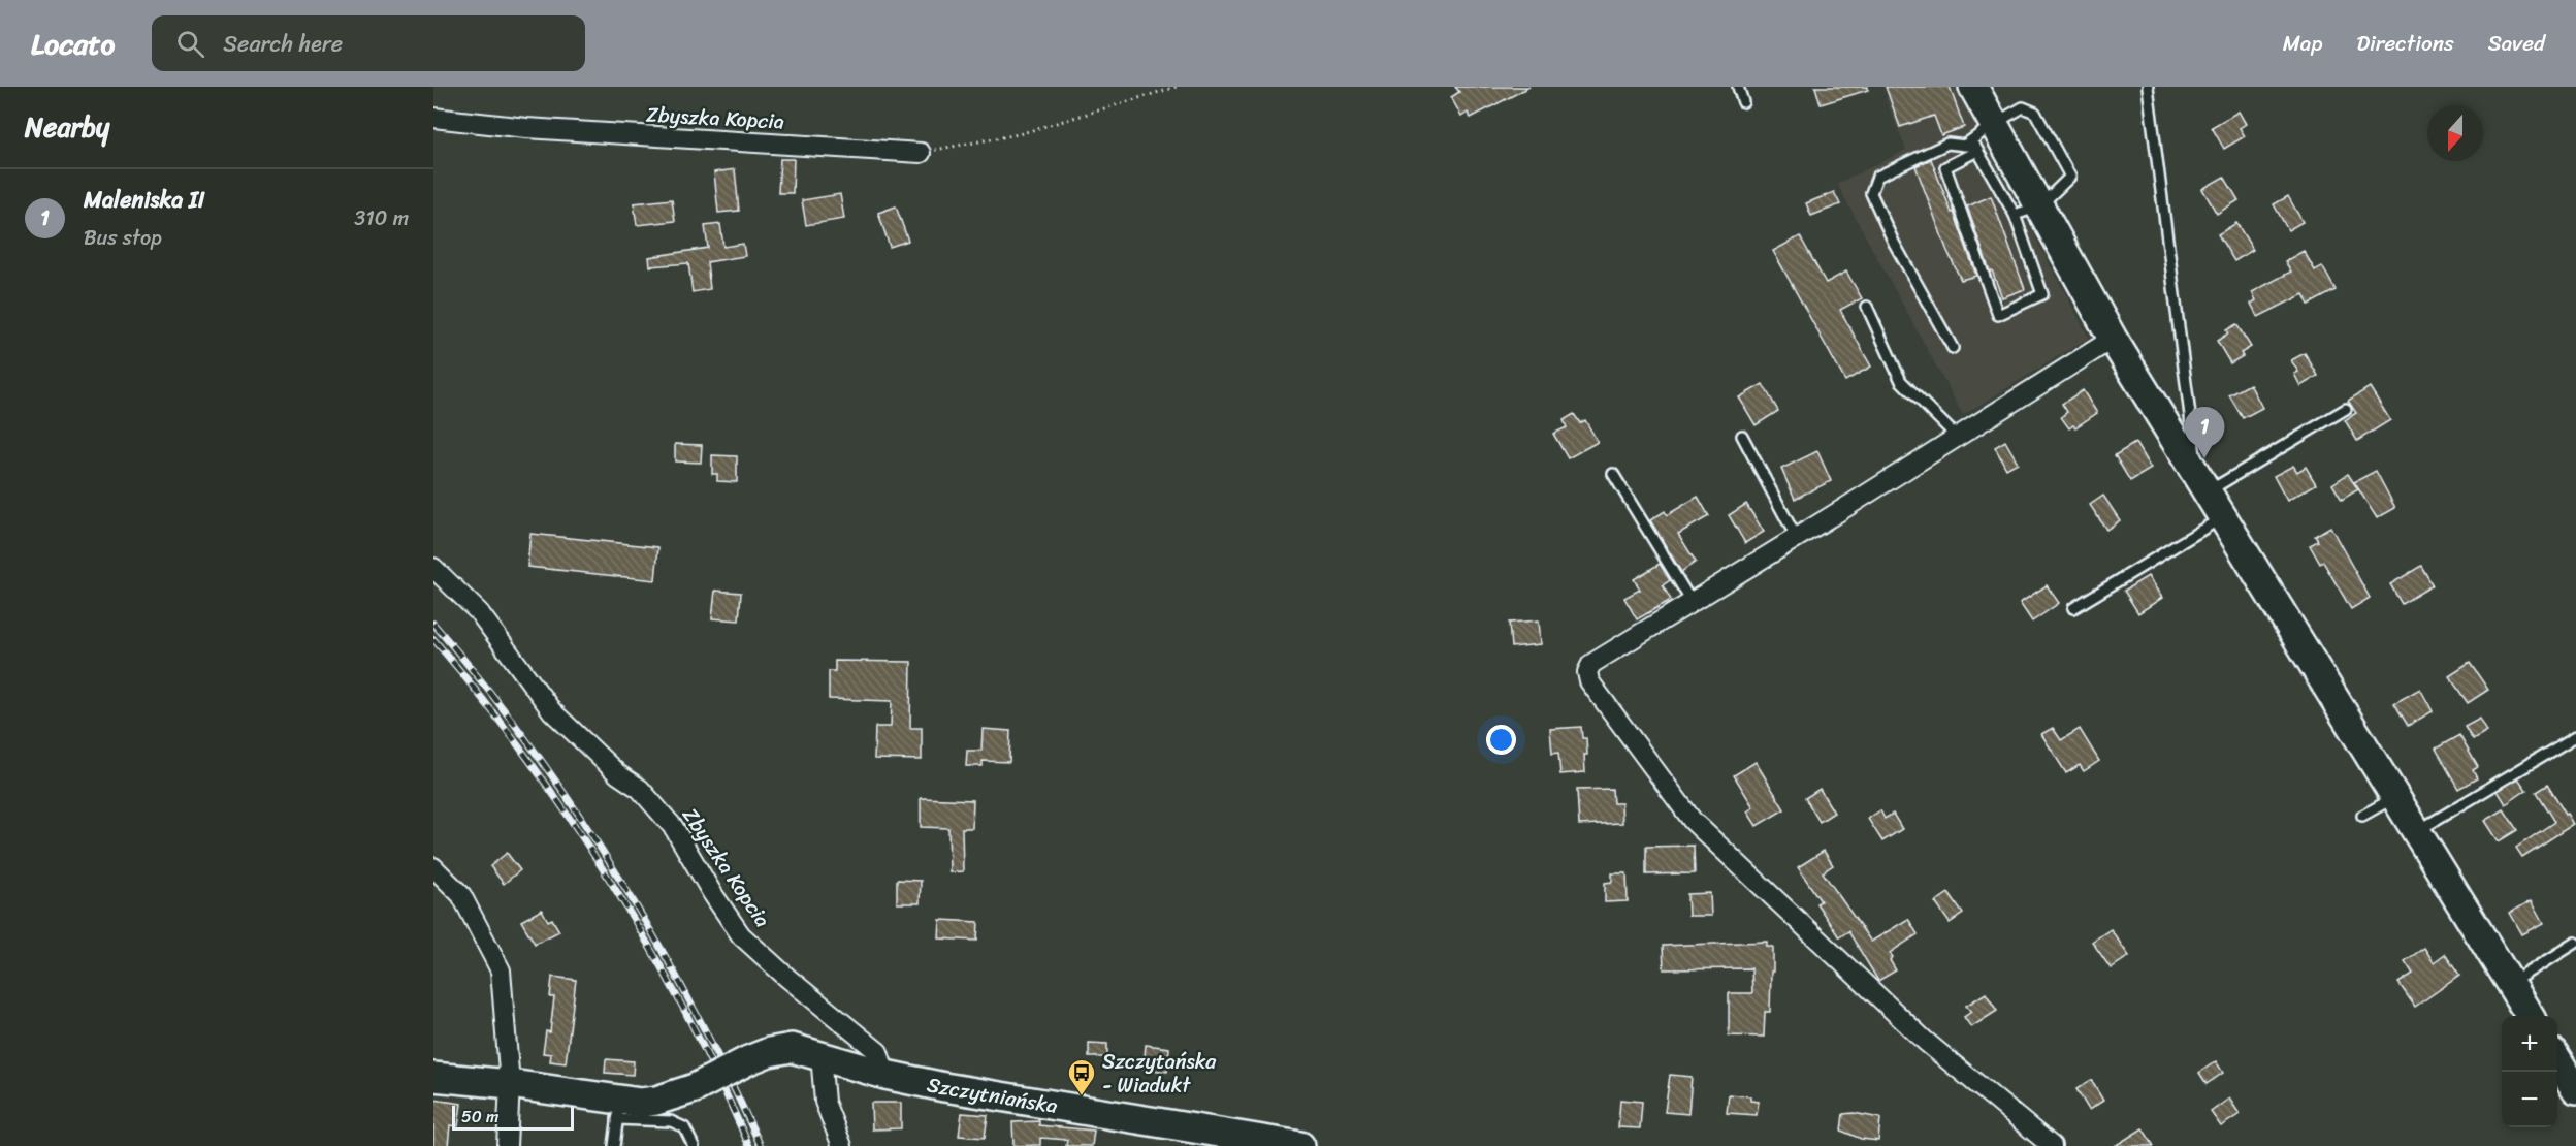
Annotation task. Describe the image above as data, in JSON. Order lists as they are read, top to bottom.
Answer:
{
  "streets": {
    "street": ["Zbyszka Kopcia", "Szczytniańska"]
  },
  "crossings": [
    ["Zbyszka Kopcia", "Szczytniańska"]
  ],
  "places": {
    "bus stop": ["Szczytańska - Wiadukt"]
  },
  "scale_bar": "50 m",
  "north": "bottom",
  "page": {
    "header": "Locato",
    "search": "Search here",
    "nav": ["Map", "Directions", "Saved"],
    "heading": "Nearby",
    "list": [
      {
        "mark": "1",
        "name": "Maleniska II",
        "note": "Bus stop",
        "value": "310 m"
      }
    ],
    "pins": "1",
    "map_buttons": ["+", "−"],
    "scale": "50 m"
  }
}
